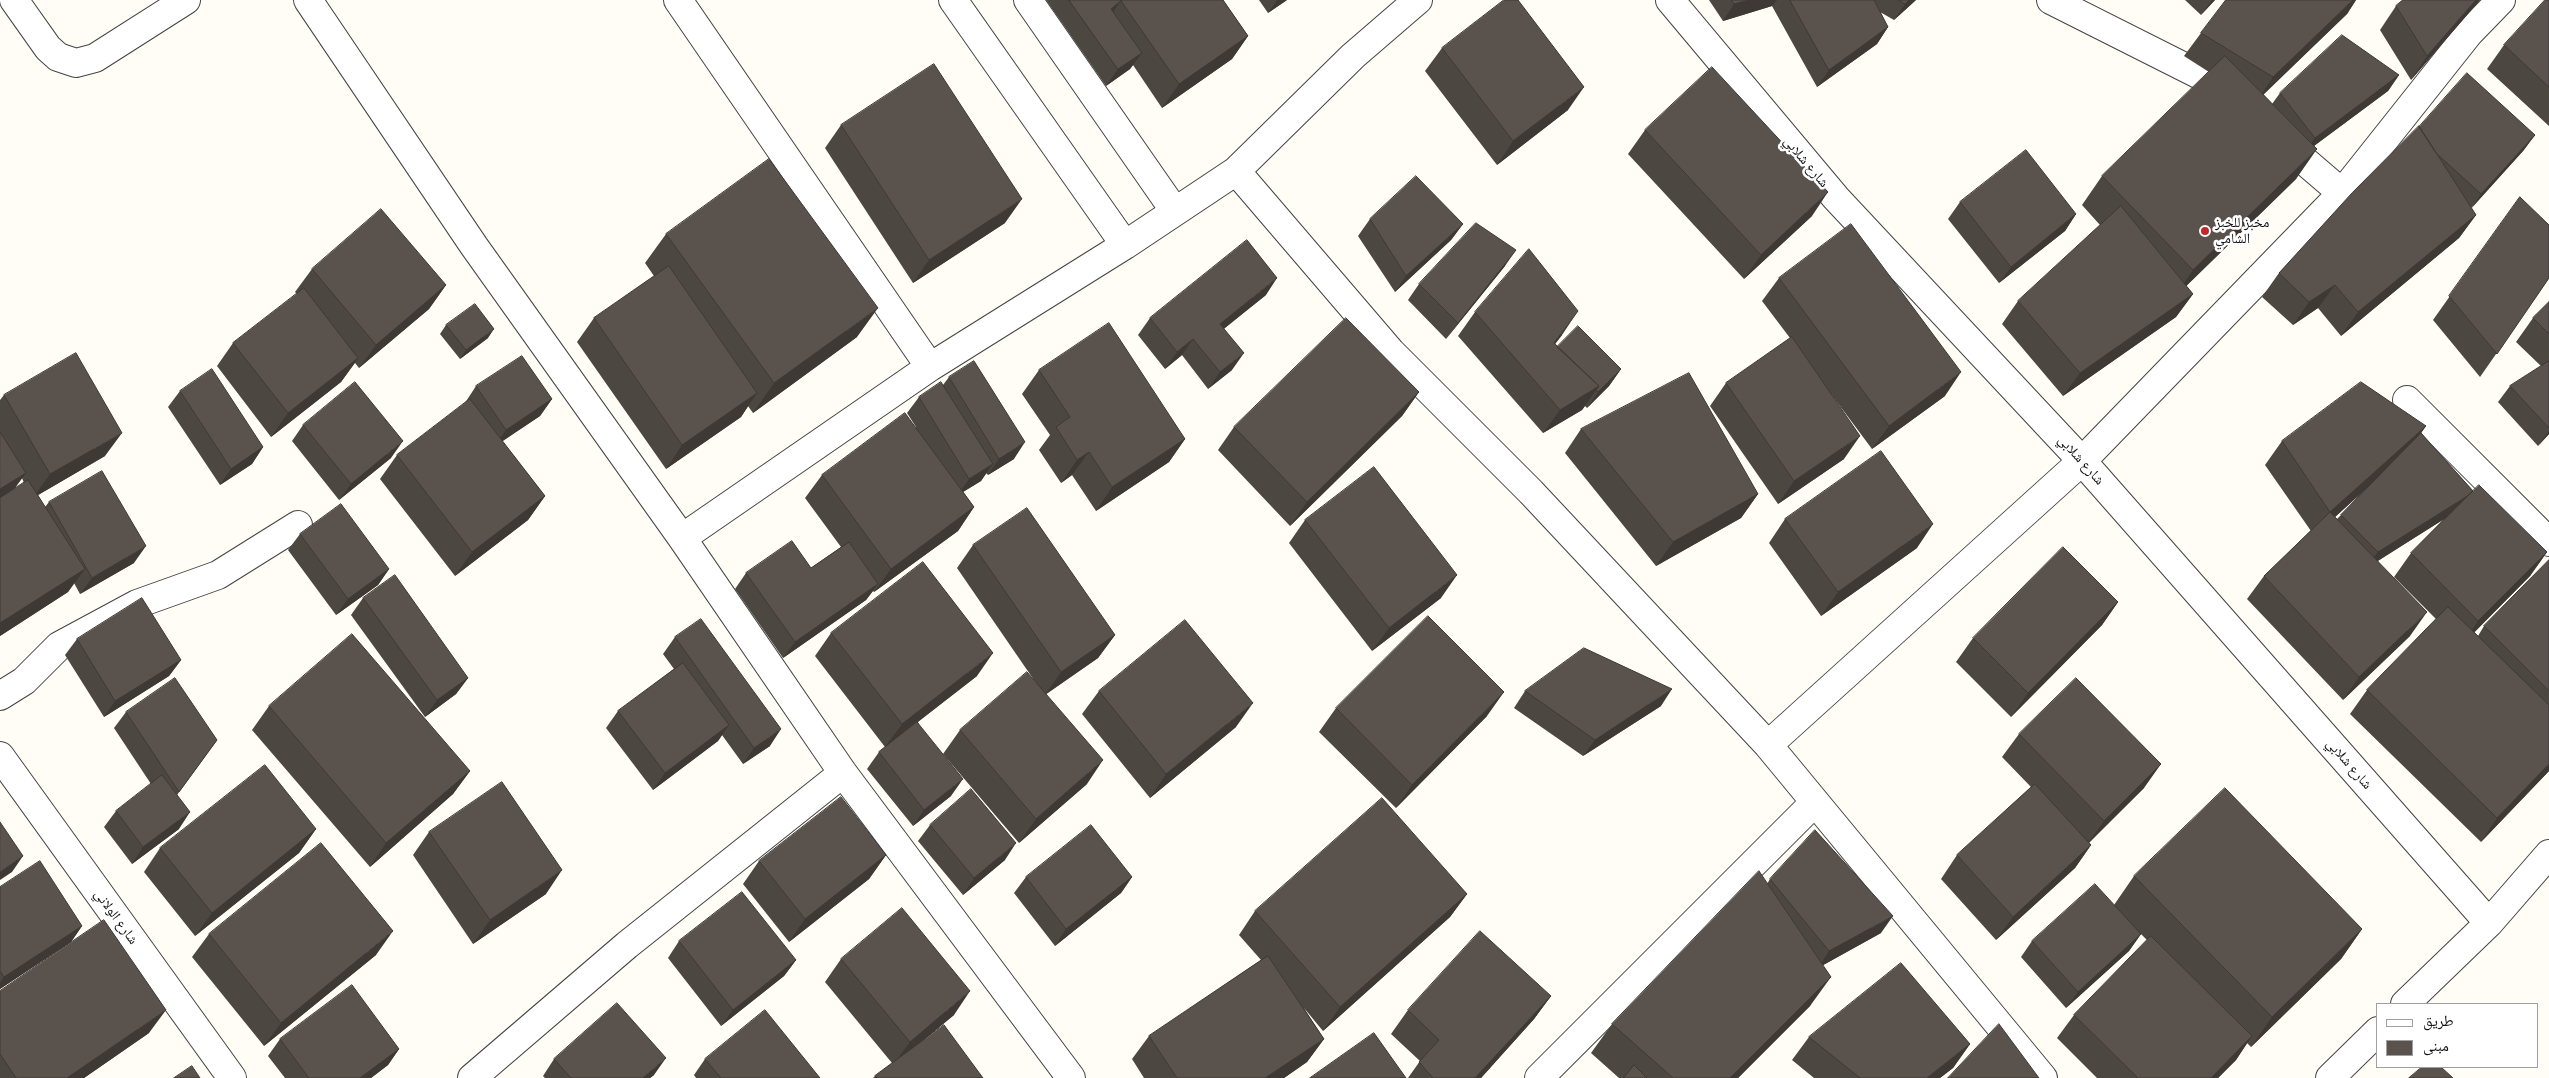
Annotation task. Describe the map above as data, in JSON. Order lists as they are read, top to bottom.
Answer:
{
  "streets": {
    "street": ["شارع شلابي", "شارع الولاني"]
  },
  "places": ["مخبز للخبز الشامي"],
  "legend": ["طريق", "مبنى"]
}
